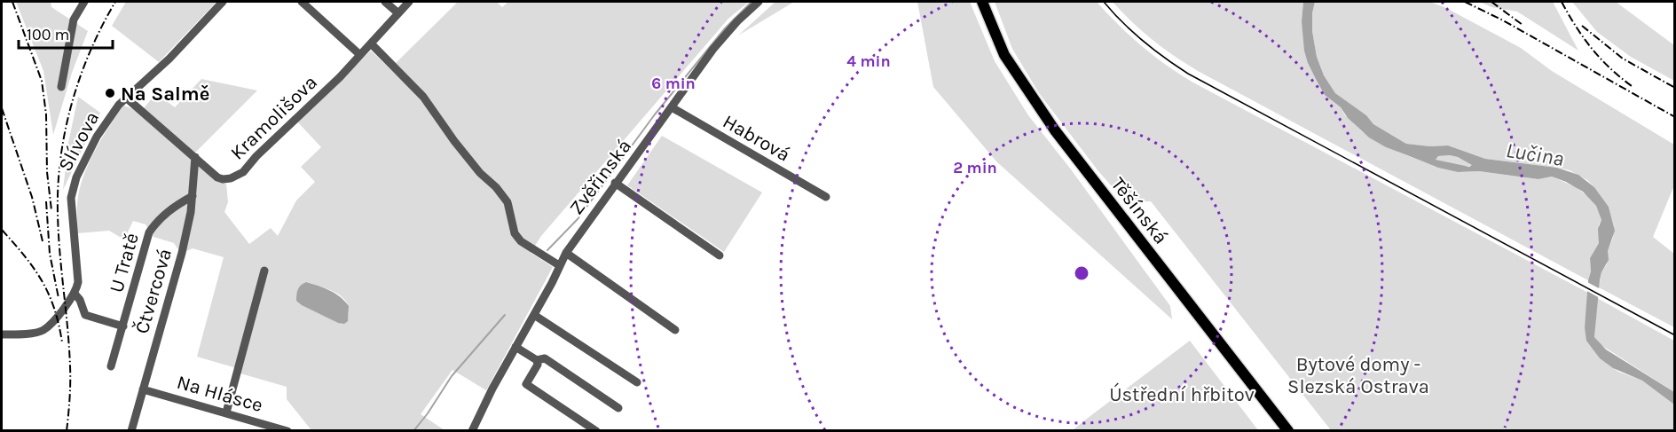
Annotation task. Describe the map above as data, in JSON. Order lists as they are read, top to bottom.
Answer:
{
  "streets": {
    "main road": ["Těšínská"],
    "street": [
      "Kramolišova",
      "Habrová",
      "Slívova",
      "Zvěřinská",
      "U Tratě",
      "Čtvercová",
      "Na Hlásce"
    ]
  },
  "crossings": [
    ["Kramolišova", "Slívova"],
    ["Kramolišova", "Čtvercová"],
    ["Habrová", "Zvěřinská"],
    ["Slívova", "U Tratě"],
    ["U Tratě", "Čtvercová"],
    ["Čtvercová", "Na Hlásce"]
  ],
  "water": ["Lučina"],
  "parks": ["Bytové domy - Slezská Ostrava", "Ústřední hřbitov"],
  "places": ["Na Salmě"],
  "scale_bar": "100 m",
  "rings": ["4 min", "6 min", "2 min"]
}
